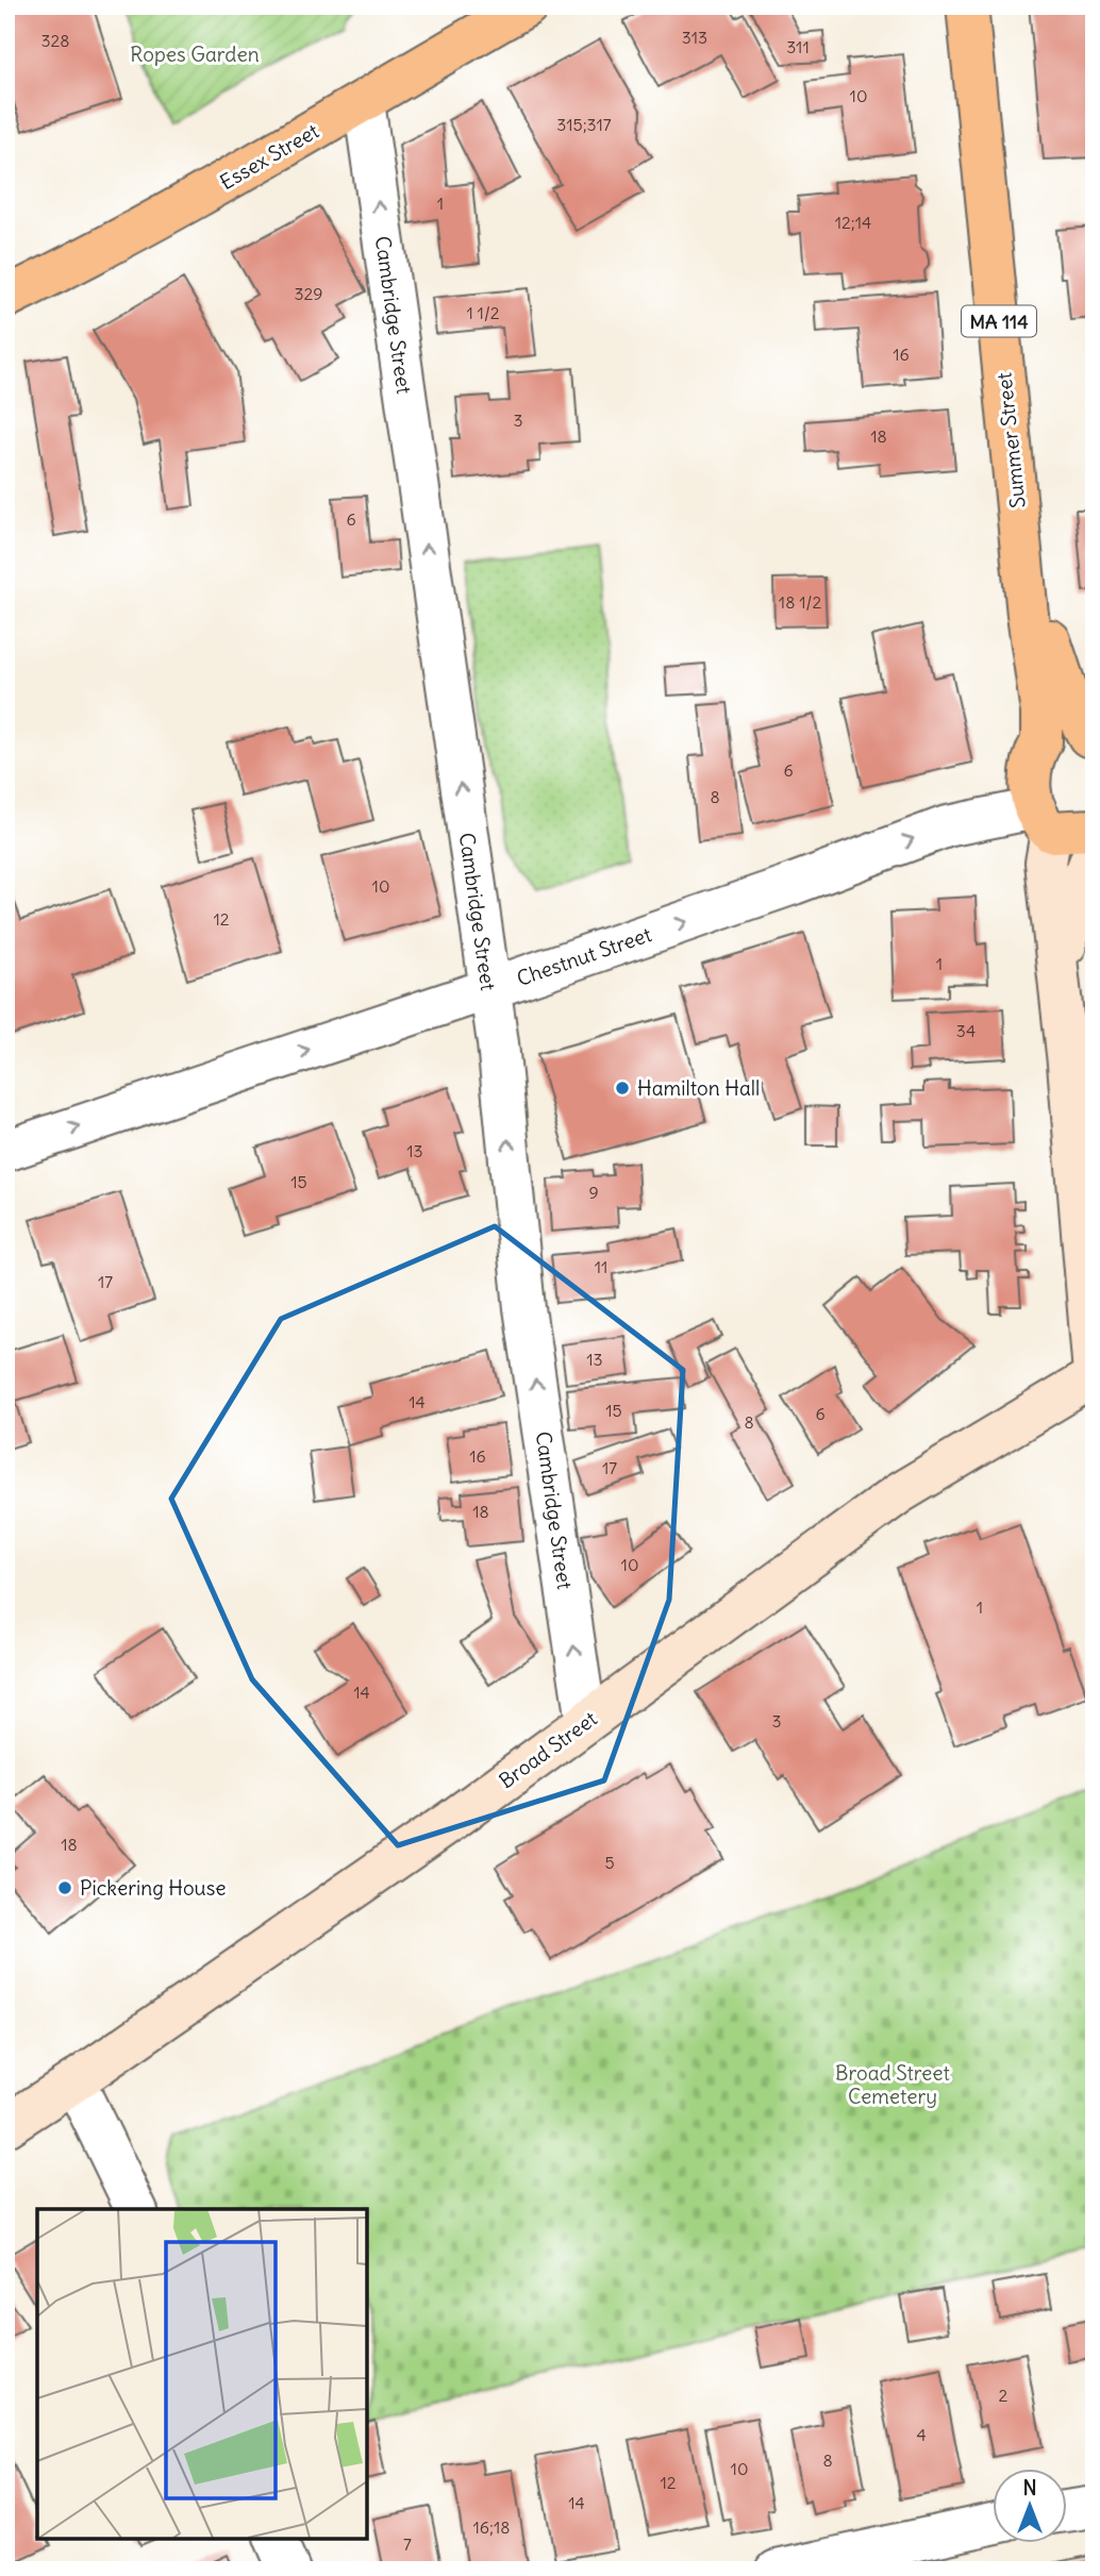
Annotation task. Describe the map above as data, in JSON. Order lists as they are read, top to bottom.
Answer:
{
  "streets": {
    "main road": ["Essex Street", "MA 114", "Summer Street"],
    "street": ["Cambridge Street", "Chestnut Street", "Broad Street"]
  },
  "crossings": [
    ["Essex Street", "Cambridge Street"],
    ["Cambridge Street", "Chestnut Street"],
    ["Cambridge Street", "Broad Street"],
    ["Summer Street", "Chestnut Street"]
  ],
  "one_way": ["Cambridge Street", "Chestnut Street"],
  "parks": ["Ropes Garden", "Broad Street Cemetery"],
  "places": ["Hamilton Hall", "Pickering House"],
  "house_numbers": [
    "313",
    "328",
    "311",
    "10",
    "315;317",
    "1",
    "12;14",
    "329",
    "1 1/2",
    "16",
    "3",
    "18",
    "6",
    "18 1/2",
    "6",
    "8",
    "10",
    "12",
    "1",
    "34",
    "13",
    "15",
    "9",
    "11",
    "17",
    "13",
    "14",
    "15",
    "6",
    "8",
    "16",
    "17",
    "18",
    "10",
    "1",
    "14",
    "3",
    "18",
    "5",
    "2",
    "4",
    "8",
    "10",
    "12",
    "14",
    "16;18",
    "7"
  ],
  "north": "top"
}
